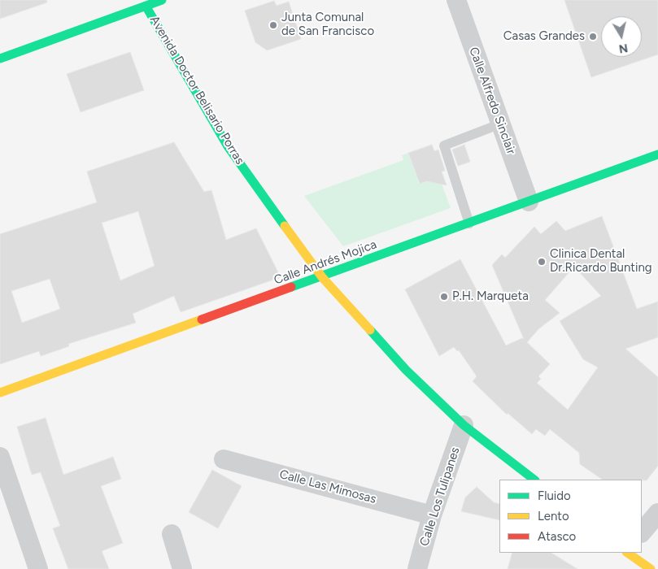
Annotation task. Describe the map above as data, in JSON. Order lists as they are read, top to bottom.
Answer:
{
  "streets": {
    "street": [
      "Avenida Doctor Belisario Porras",
      "Calle Alfredo Sinclair",
      "Calle Andrés Mojica",
      "Calle Las Mimosas",
      "Calle Los Tulipanes"
    ]
  },
  "crossings": [
    ["Avenida Doctor Belisario Porras", "Calle Andrés Mojica"],
    ["Avenida Doctor Belisario Porras", "Calle Los Tulipanes"],
    ["Calle Alfredo Sinclair", "Calle Andrés Mojica"],
    ["Calle Las Mimosas", "Calle Los Tulipanes"]
  ],
  "places": [
    "Junta Comunal de San Francisco",
    "Casas Grandes",
    "Clinica Dental Dr.Ricardo Bunting",
    "P.H. Marqueta"
  ],
  "legend": ["Fluido", "Lento", "Atasco"],
  "north": "bottom"
}
